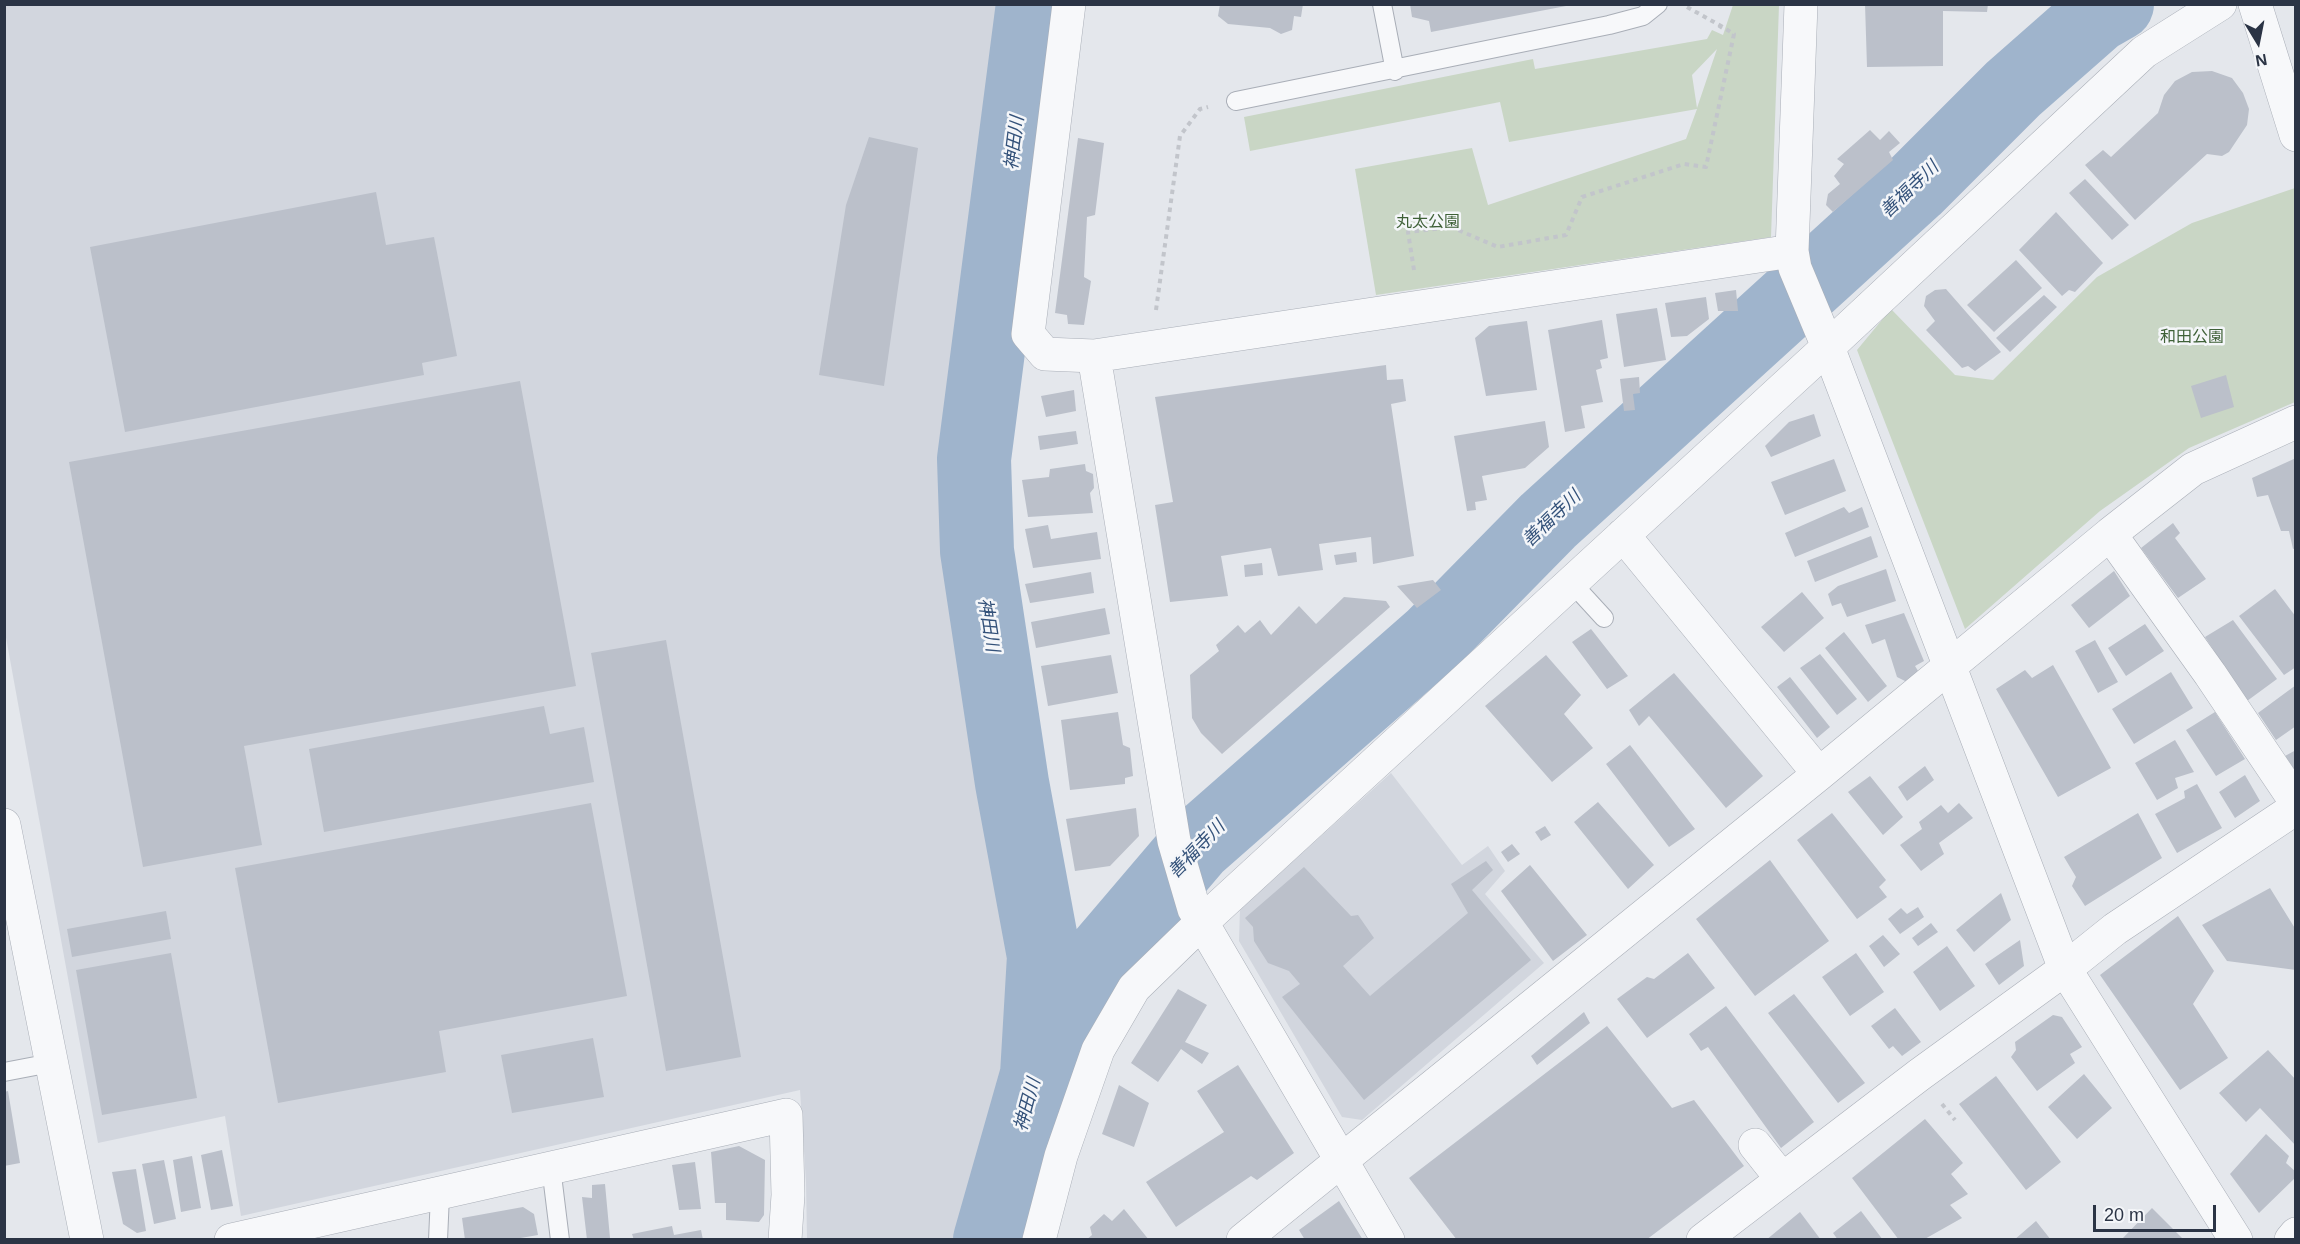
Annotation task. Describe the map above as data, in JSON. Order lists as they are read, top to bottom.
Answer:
{
  "water": ["神田川", "善福寺川"],
  "parks": ["丸太公園", "和田公園"],
  "scale_bar": "20 m",
  "north": "bottom"
}
